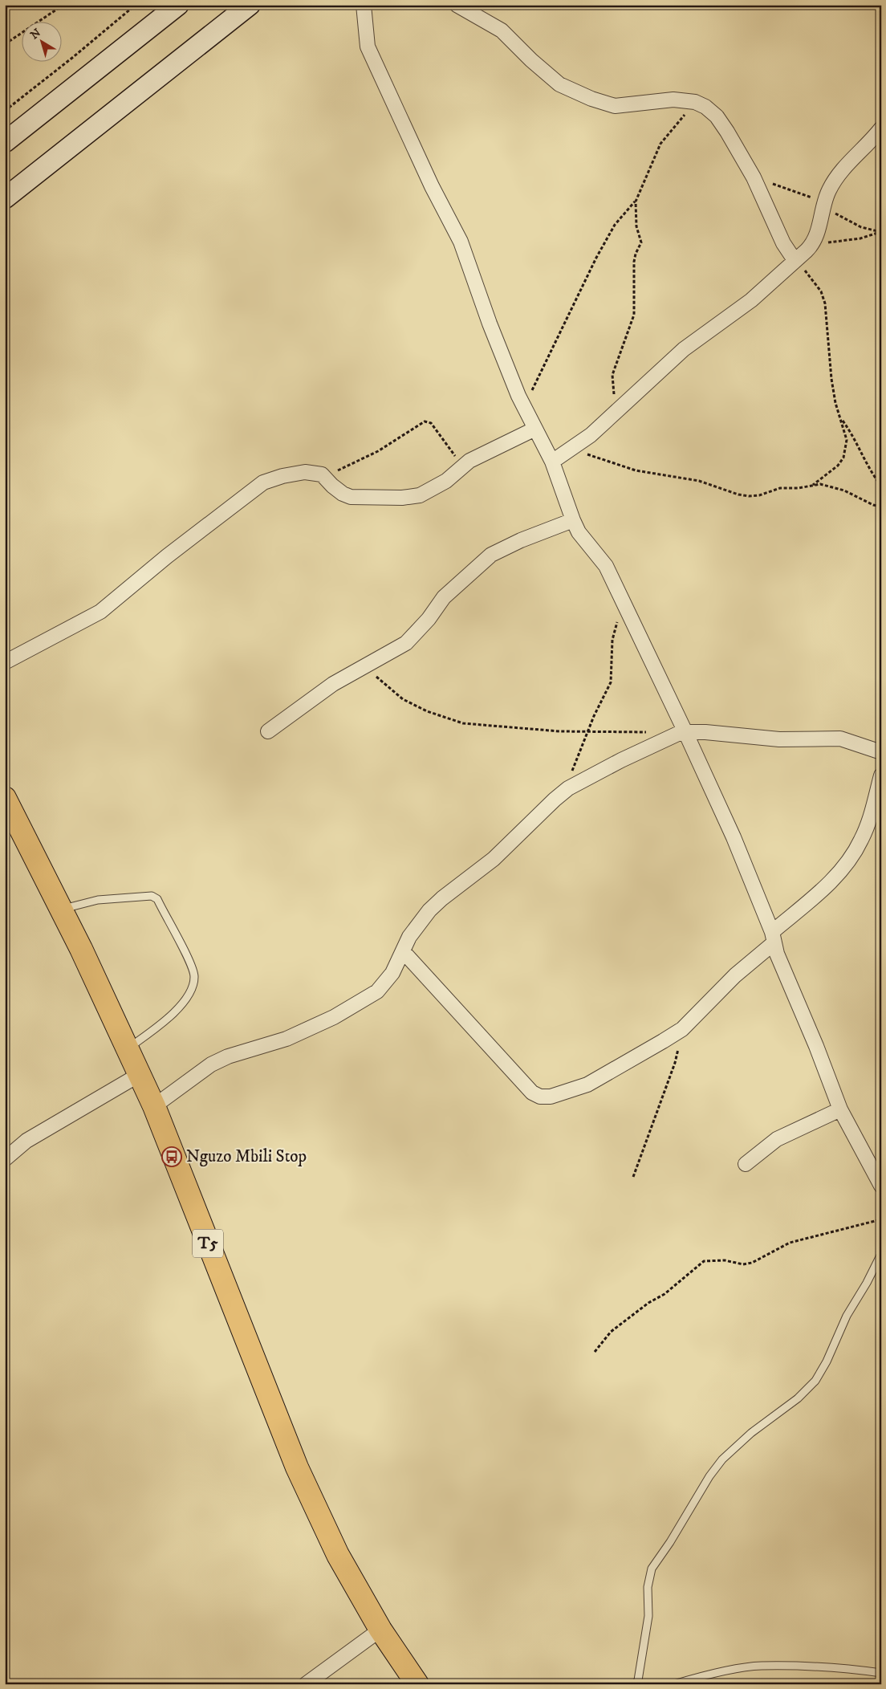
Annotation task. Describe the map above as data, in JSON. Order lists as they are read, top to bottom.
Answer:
{
  "streets": {
    "highway": ["T5"]
  },
  "places": {
    "bus stop": ["Nguzo Mbili Stop"]
  },
  "north": "top left"
}
